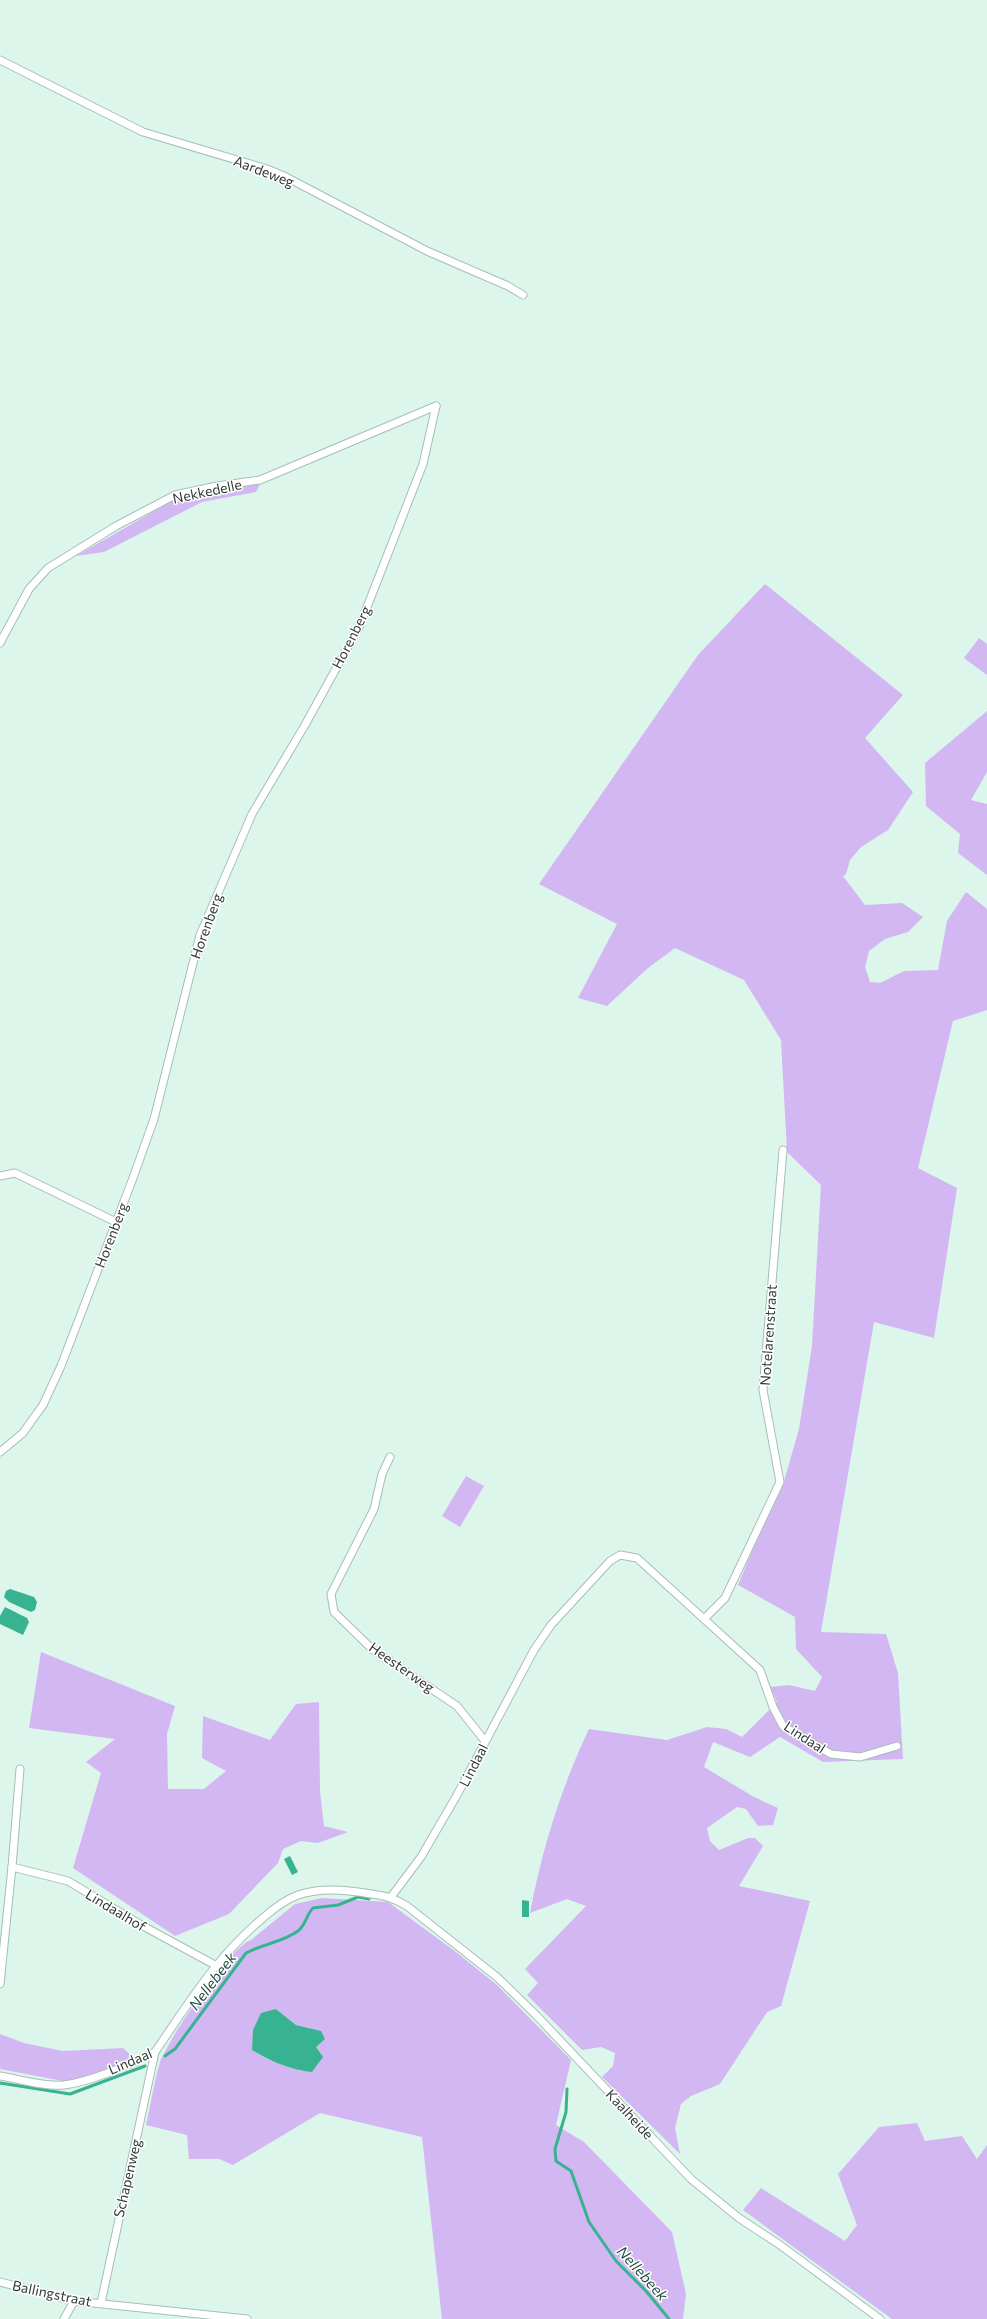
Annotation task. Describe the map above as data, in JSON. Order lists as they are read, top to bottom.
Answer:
{
  "streets": {
    "street": [
      "Aardeweg",
      "Nekkedelle",
      "Horenberg",
      "Notelarenstraat",
      "Heesterweg",
      "Lindaal",
      "Lindaalhof",
      "Kaalheide",
      "Schapenweg",
      "Ballingstraat"
    ]
  },
  "crossings": [
    ["Nekkedelle", "Horenberg"],
    ["Notelarenstraat", "Lindaal"],
    ["Heesterweg", "Lindaal"],
    ["Lindaal", "Lindaalhof"],
    ["Lindaal", "Kaalheide"],
    ["Lindaal", "Schapenweg"],
    ["Schapenweg", "Ballingstraat"]
  ],
  "water": ["Nellebeek"]
}
